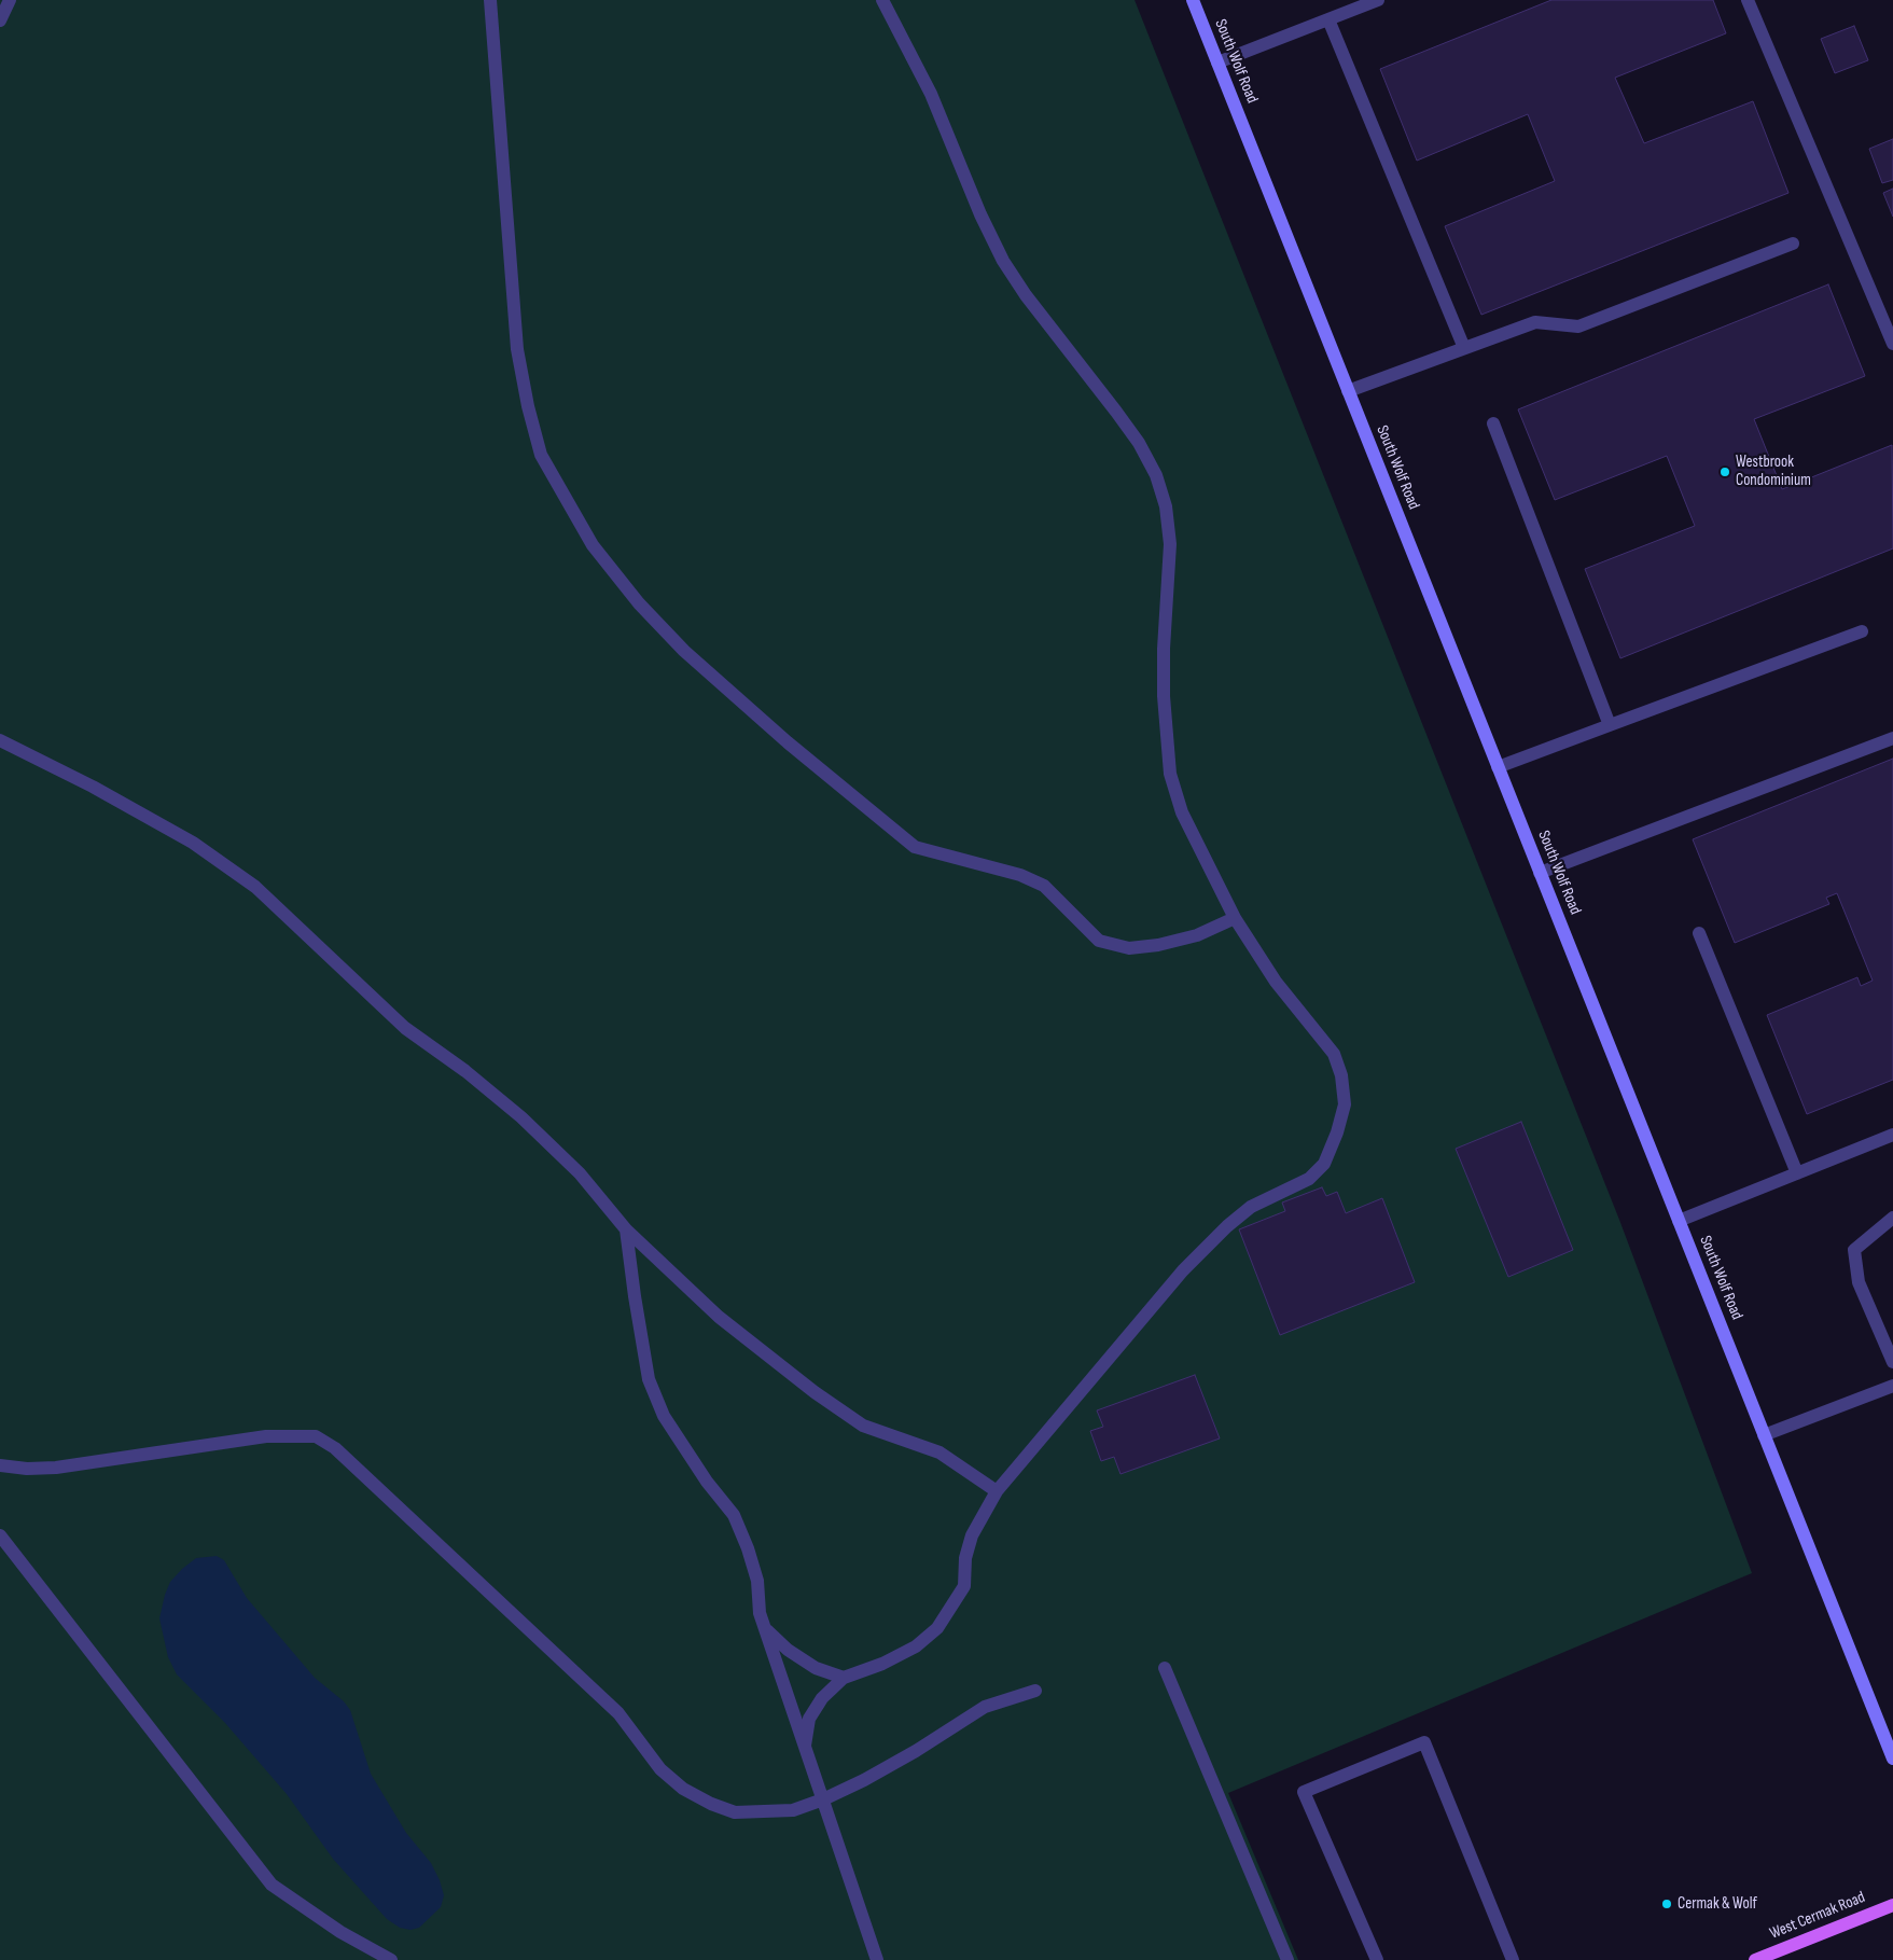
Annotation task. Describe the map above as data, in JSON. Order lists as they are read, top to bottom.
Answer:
{
  "streets": {
    "main road": ["South Wolf Road", "West Cermak Road"]
  },
  "places": ["Westbrook Condominium", "Cermak & Wolf"]
}
